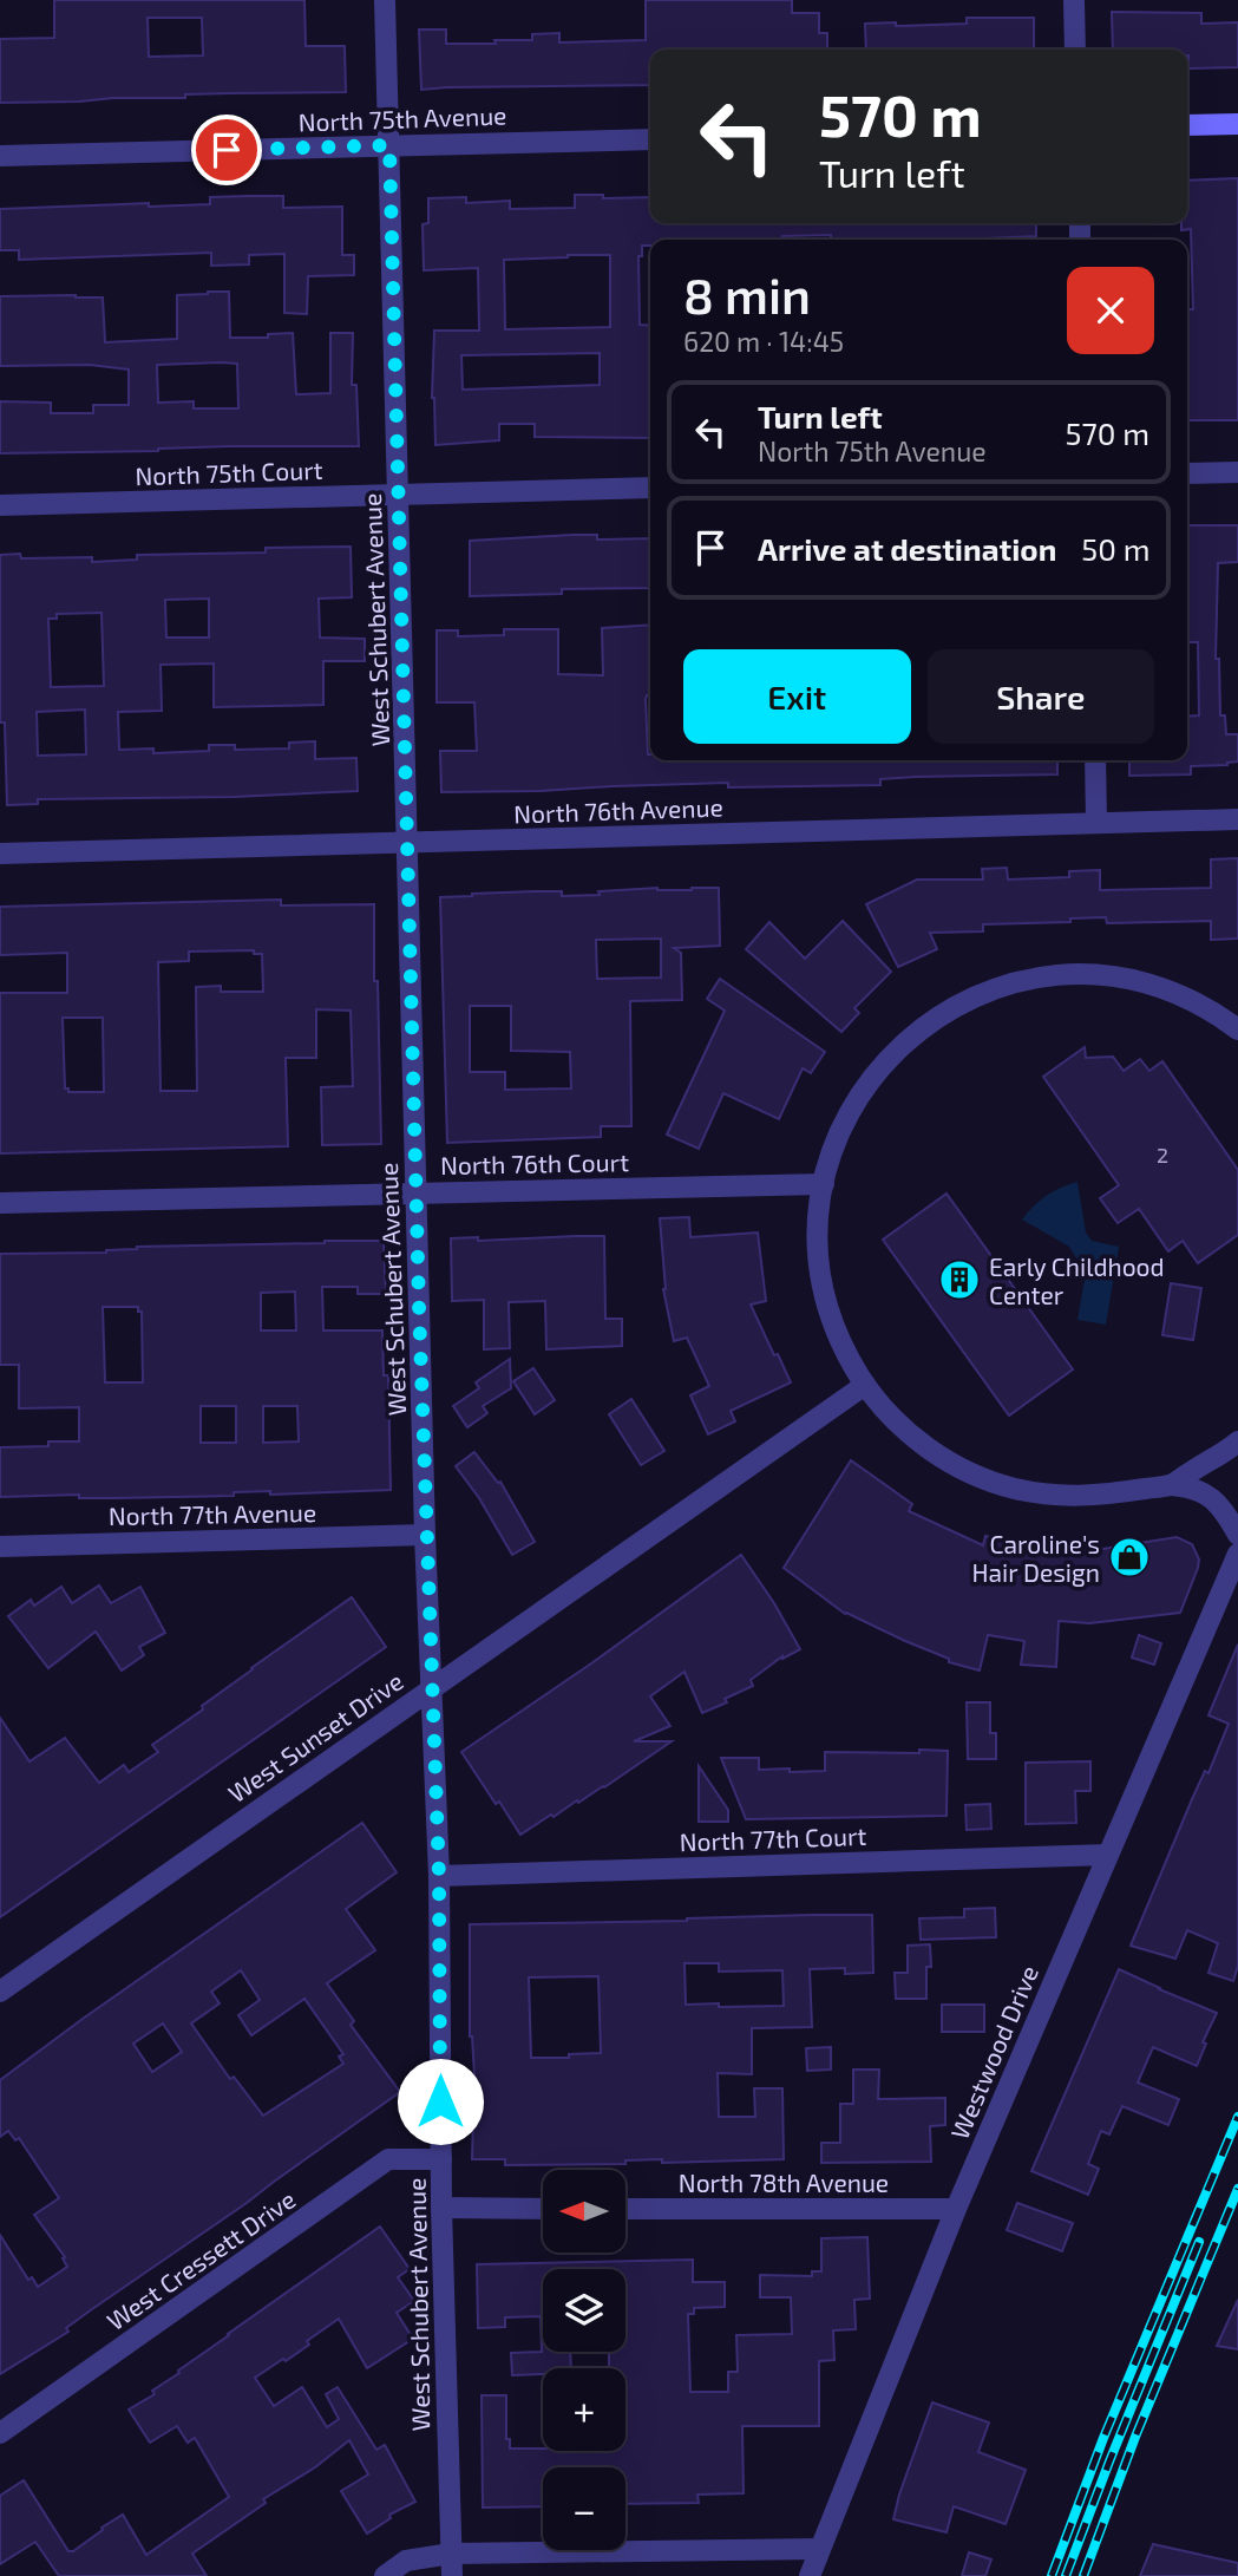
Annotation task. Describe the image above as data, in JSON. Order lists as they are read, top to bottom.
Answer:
{
  "streets": {
    "street": [
      "North 75th Avenue",
      "North 75th Court",
      "West Schubert Avenue",
      "North 76th Avenue",
      "North 76th Court",
      "North 77th Avenue",
      "West Sunset Drive",
      "North 77th Court",
      "Westwood Drive",
      "North 78th Avenue",
      "West Cressett Drive"
    ]
  },
  "crossings": [
    ["North 75th Avenue", "West Schubert Avenue"],
    ["North 75th Court", "West Schubert Avenue"],
    ["West Schubert Avenue", "North 76th Avenue"],
    ["West Schubert Avenue", "North 76th Court"],
    ["West Schubert Avenue", "North 77th Avenue"],
    ["West Schubert Avenue", "West Sunset Drive"],
    ["West Schubert Avenue", "North 77th Court"],
    ["West Schubert Avenue", "West Cressett Drive"],
    ["North 77th Court", "Westwood Drive"],
    ["Westwood Drive", "North 78th Avenue"]
  ],
  "places": {
    "building": ["Early Childhood Center"],
    "shop": ["Caroline's Hair Design"]
  },
  "house_numbers": ["2"],
  "north": "left",
  "page": {
    "turn": ["570 m", "Turn left"],
    "heading": ["8 min", "620 m · 14:45"],
    "list": [
      {
        "name": "Turn left",
        "note": "North 75th Avenue",
        "value": "570 m"
      },
      {
        "name": "Arrive at destination",
        "value": "50 m"
      }
    ],
    "buttons": ["Exit", "Share"],
    "map_buttons": ["+", "−"]
  }
}
